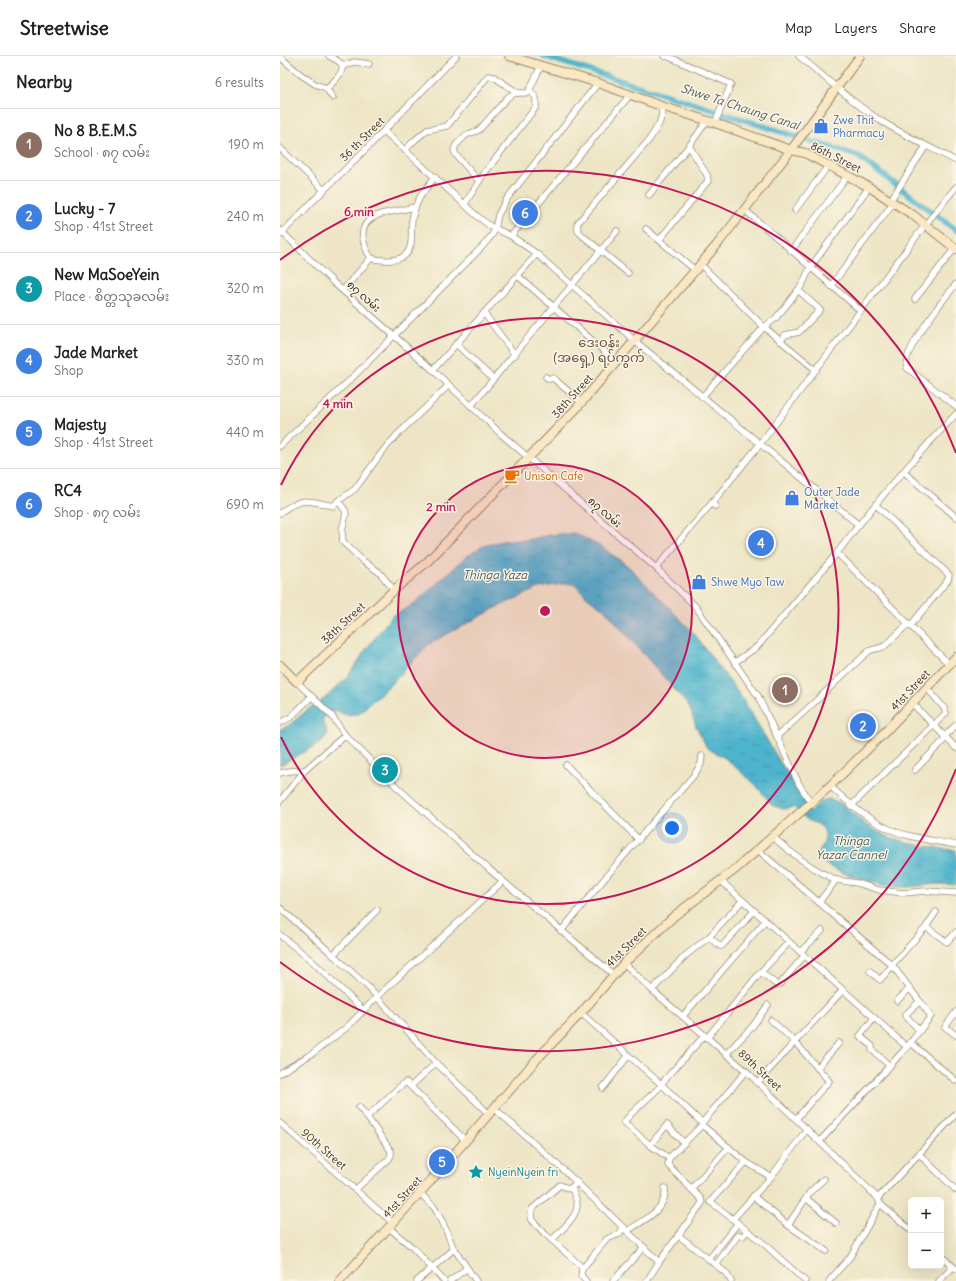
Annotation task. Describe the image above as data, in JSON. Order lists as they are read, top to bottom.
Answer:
{
  "streets": {
    "main road": ["86th Street", "38th Street", "41st Street"],
    "street": [
      "36 th Street",
      "၈၇ လမ်း",
      "89th Street",
      "90th Street"
    ]
  },
  "crossings": [
    ["36 th Street", "၈၇ လမ်း"],
    ["86th Street", "38th Street"],
    ["၈၇ လမ်း", "38th Street"],
    ["၈၇ လမ်း", "41st Street"],
    ["41st Street", "89th Street"],
    ["41st Street", "90th Street"]
  ],
  "districts": ["ဒေးဝန်း (အရှေ့) ရပ်ကွက်"],
  "water": ["Shwe Ta Chaung Canal", "Thinga Yaza", "Thinga Yazar Cannel"],
  "places": {
    "shop": ["Zwe Thit Pharmacy", "Outer Jade Market", "Shwe Myo Taw"],
    "cafe": ["Unison Cafe"],
    "place": ["NyeinNyein fri"]
  },
  "page": {
    "header": "Streetwise",
    "nav": ["Map", "Layers", "Share"],
    "heading": ["Nearby", "6 results"],
    "list": [
      {
        "mark": "1",
        "name": "No 8 B.E.M.S",
        "note": "School · ၈၇ လမ်း",
        "value": "190 m"
      },
      {
        "mark": "2",
        "name": "Lucky - 7",
        "note": "Shop · 41st Street",
        "value": "240 m"
      },
      {
        "mark": "3",
        "name": "New MaSoeYein",
        "note": "Place · စိတ္တသုခလမ်း",
        "value": "320 m"
      },
      {
        "mark": "4",
        "name": "Jade Market",
        "note": "Shop",
        "value": "330 m"
      },
      {
        "mark": "5",
        "name": "Majesty",
        "note": "Shop · 41st Street",
        "value": "440 m"
      },
      {
        "mark": "6",
        "name": "RC4",
        "note": "Shop · ၈၇ လမ်း",
        "value": "690 m"
      }
    ],
    "pins": [
      "6",
      "4",
      "1",
      "2",
      "3",
      "5"
    ],
    "map_buttons": ["+", "−"]
  },
  "rings": ["6 min", "4 min", "2 min"]
}
